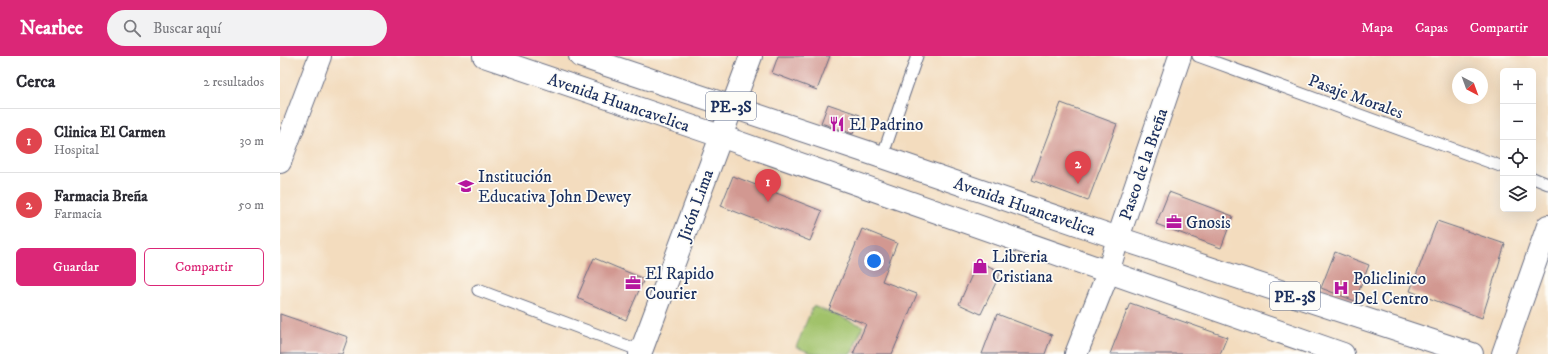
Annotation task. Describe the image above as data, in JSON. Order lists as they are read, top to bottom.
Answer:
{
  "streets": {
    "main road": [
      "Avenida Huancavelica",
      "PE-3S",
      "Paseo de la Breña",
      "Jirón Lima"
    ],
    "lane": ["Pasaje Morales"]
  },
  "crossings": [
    ["Avenida Huancavelica", "Paseo de la Breña"],
    ["Avenida Huancavelica", "Jirón Lima"]
  ],
  "places": {
    "restaurant": ["El Padrino"],
    "school or university": ["Institución Educativa John Dewey"],
    "office": ["Gnosis", "El Rapido Courier"],
    "shop": ["Libreria Cristiana"],
    "hospital": ["Policlinico Del Centro"]
  },
  "north": "bottom right",
  "page": {
    "header": "Nearbee",
    "search": "Buscar aquí",
    "nav": ["Mapa", "Capas", "Compartir"],
    "heading": ["Cerca", "2 resultados"],
    "map_buttons": ["+", "−"],
    "list": [
      {
        "mark": "1",
        "name": "Clinica El Carmen",
        "note": "Hospital",
        "value": "30 m"
      },
      {
        "mark": "2",
        "name": "Farmacia Breña",
        "note": "Farmacia",
        "value": "50 m"
      }
    ],
    "pins": ["2", "1"],
    "buttons": ["Guardar", "Compartir"]
  }
}
